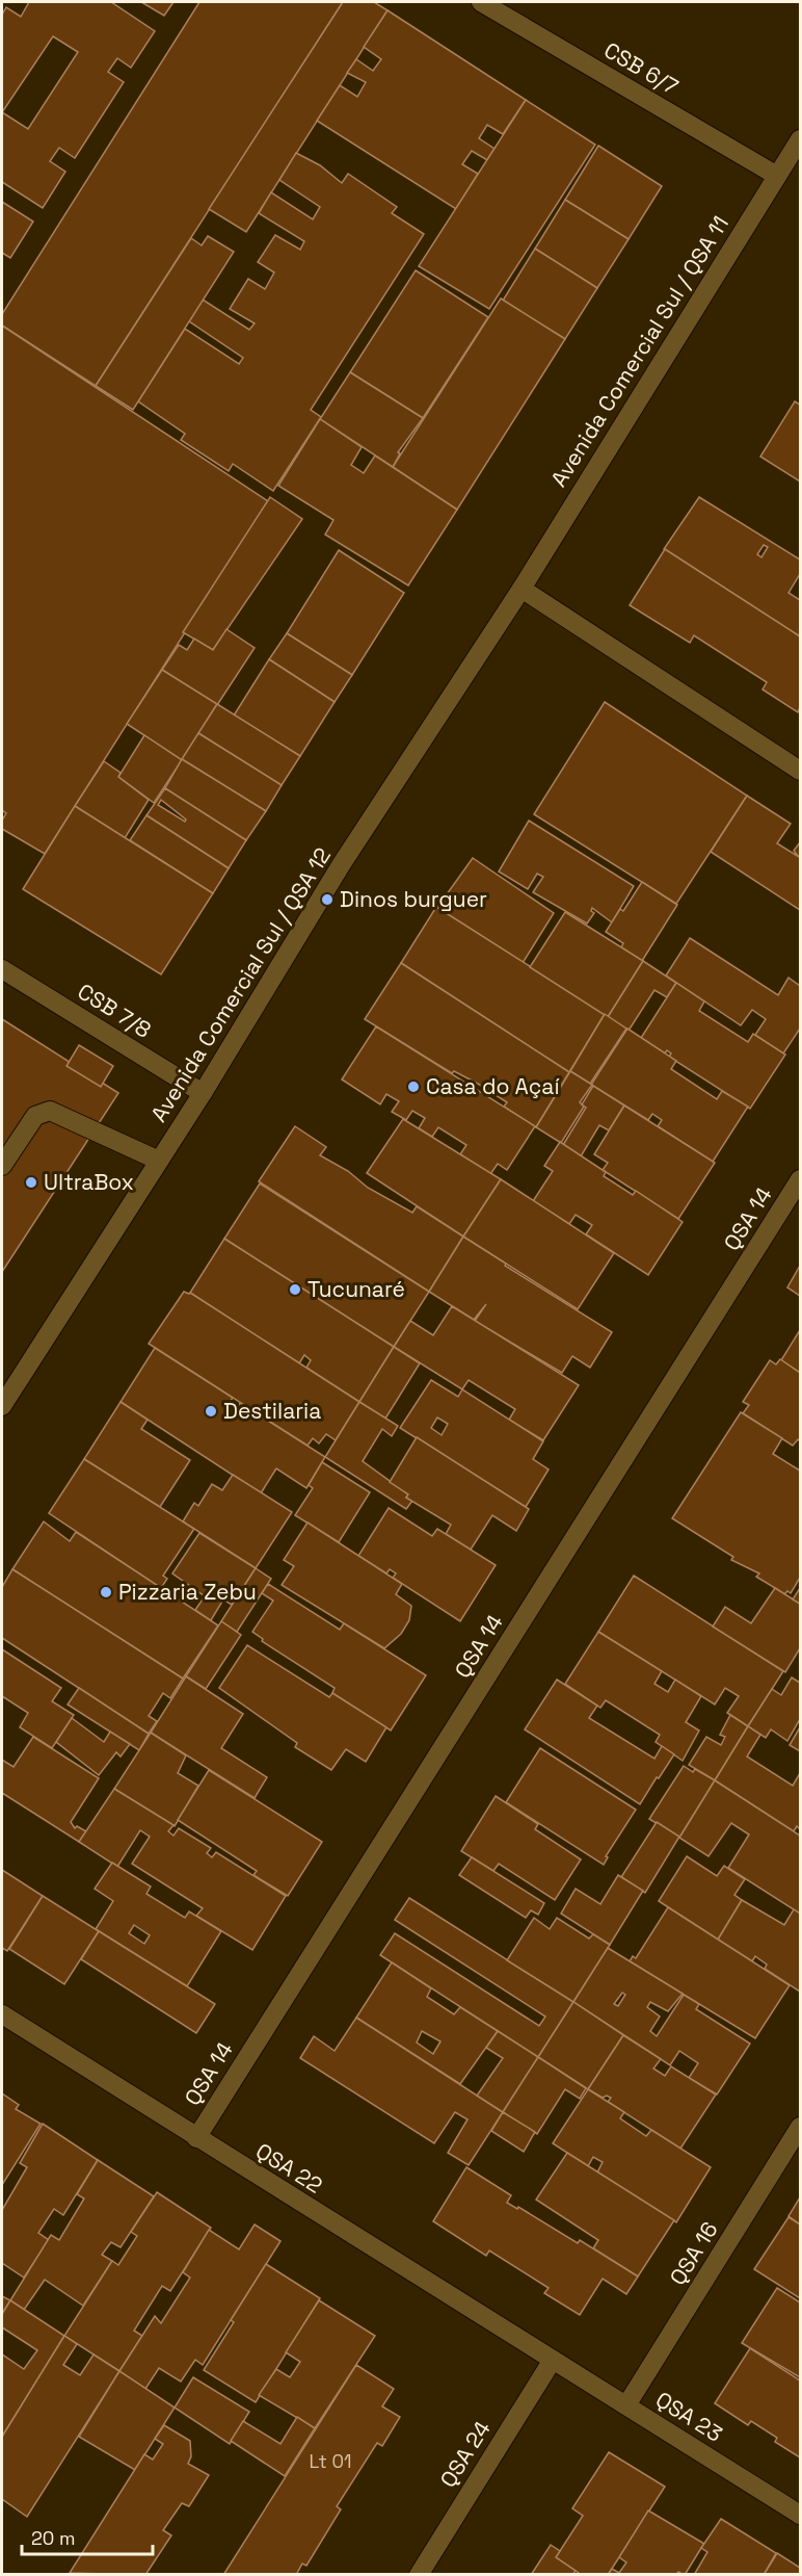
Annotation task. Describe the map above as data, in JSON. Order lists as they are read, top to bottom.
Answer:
{
  "streets": {
    "street": [
      "CSB 6/7",
      "Avenida Comercial Sul / QSA 11",
      "Avenida Comercial Sul / QSA 12",
      "CSB 7/8",
      "QSA 14",
      "QSA 22",
      "QSA 16",
      "QSA 23",
      "QSA 24"
    ]
  },
  "crossings": [
    ["CSB 6/7", "Avenida Comercial Sul / QSA 11"],
    ["Avenida Comercial Sul / QSA 11", "Avenida Comercial Sul / QSA 12"],
    ["Avenida Comercial Sul / QSA 12", "CSB 7/8"],
    ["QSA 14", "QSA 22"],
    ["QSA 22", "QSA 23"],
    ["QSA 22", "QSA 24"],
    ["QSA 16", "QSA 23"],
    ["QSA 23", "QSA 24"]
  ],
  "places": [
    "Dinos burguer",
    "Casa do Açaí",
    "UltraBox",
    "Tucunaré",
    "Destilaria",
    "Pizzaria Zebu"
  ],
  "house_numbers": ["Lt 01"],
  "scale_bar": "20 m"
}
